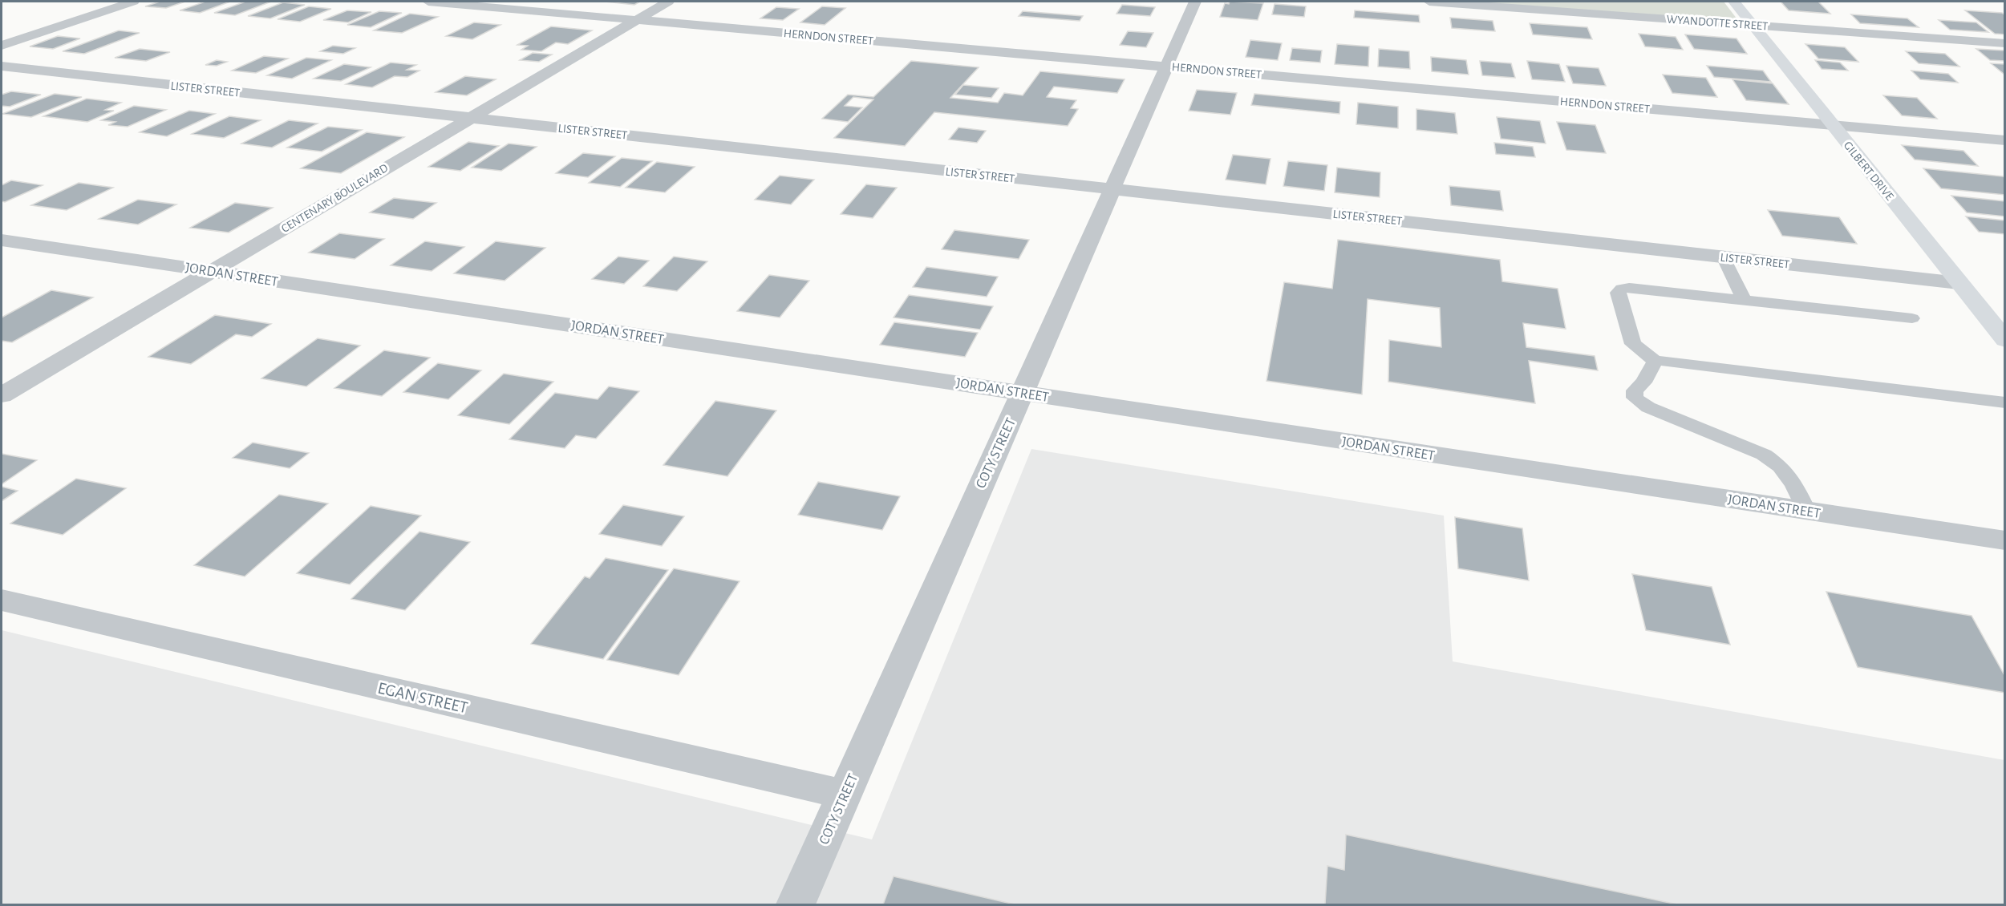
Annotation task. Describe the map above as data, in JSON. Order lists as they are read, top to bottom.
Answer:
{
  "streets": {
    "street": [
      "WYANDOTTE STREET",
      "HERNDON STREET",
      "LISTER STREET",
      "GILBERT DRIVE",
      "CENTENARY BOULEVARD",
      "JORDAN STREET",
      "COTY STREET",
      "EGAN STREET"
    ]
  },
  "crossings": [
    ["WYANDOTTE STREET", "GILBERT DRIVE"],
    ["HERNDON STREET", "GILBERT DRIVE"],
    ["HERNDON STREET", "CENTENARY BOULEVARD"],
    ["HERNDON STREET", "COTY STREET"],
    ["LISTER STREET", "GILBERT DRIVE"],
    ["LISTER STREET", "CENTENARY BOULEVARD"],
    ["LISTER STREET", "COTY STREET"],
    ["CENTENARY BOULEVARD", "JORDAN STREET"],
    ["JORDAN STREET", "COTY STREET"],
    ["COTY STREET", "EGAN STREET"]
  ]
}
